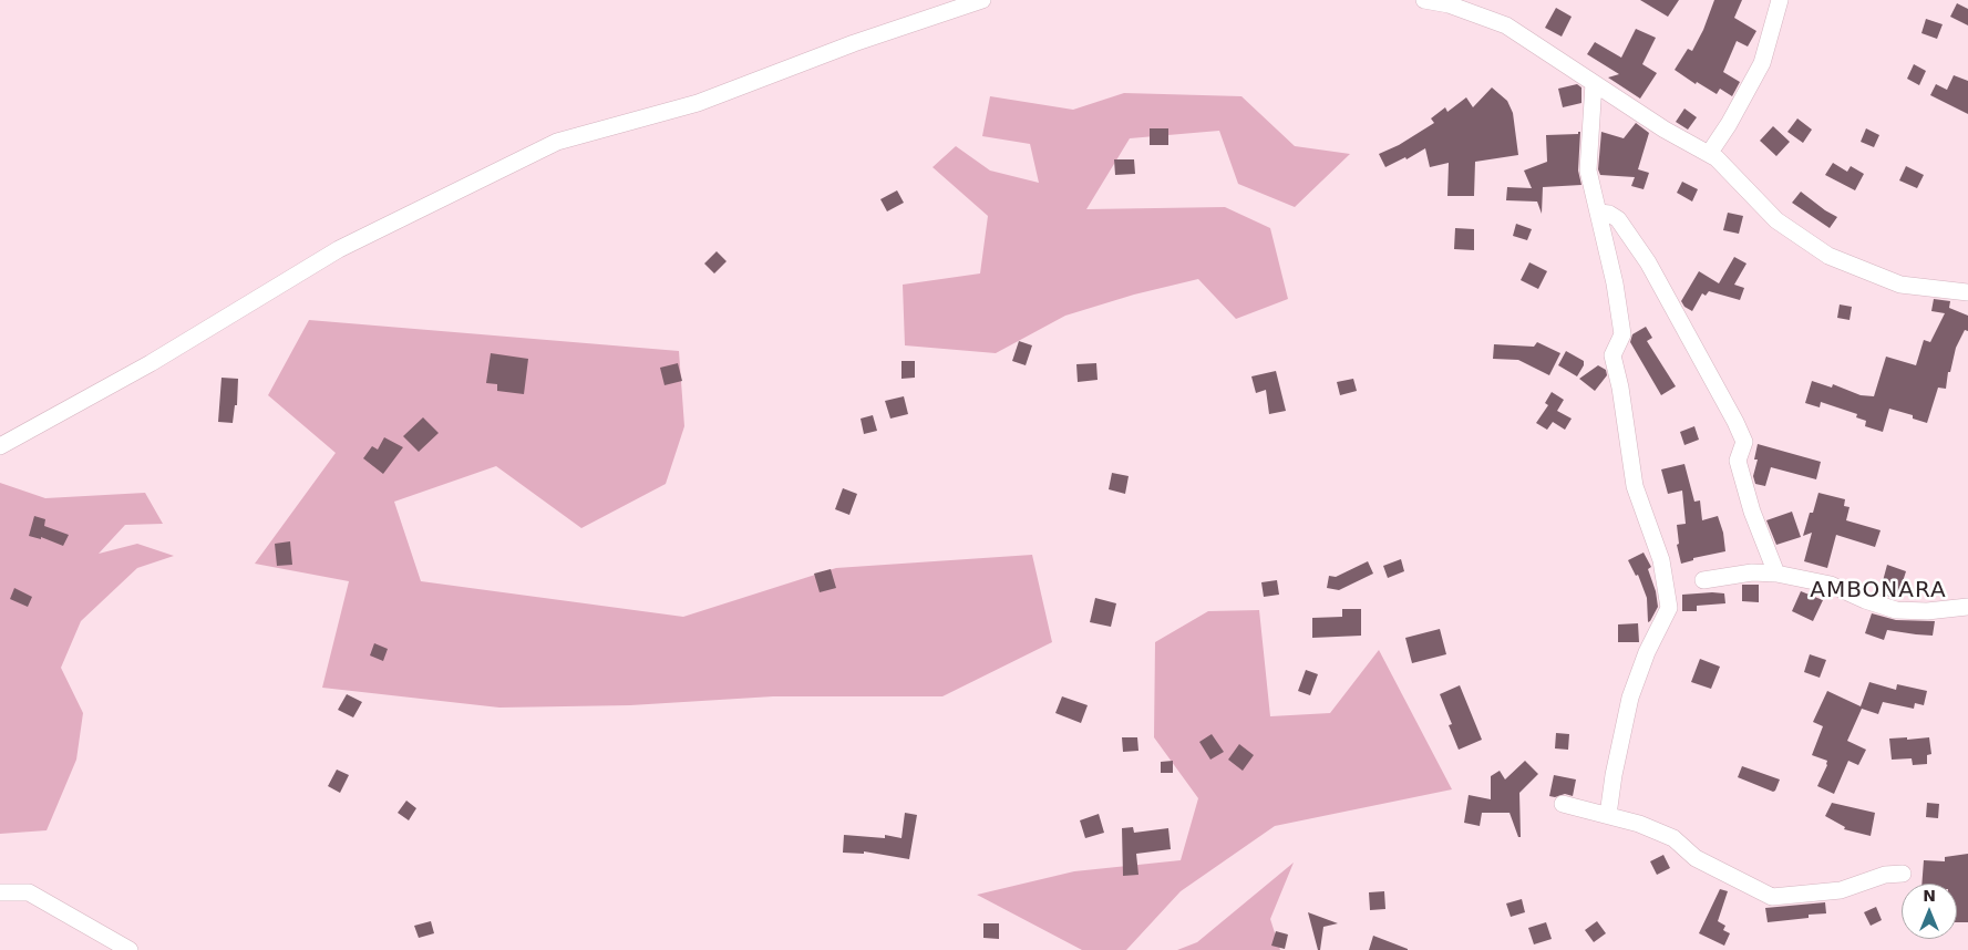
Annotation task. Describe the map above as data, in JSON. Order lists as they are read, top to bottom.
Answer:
{
  "districts": ["AMBONARA"],
  "north": "top"
}
